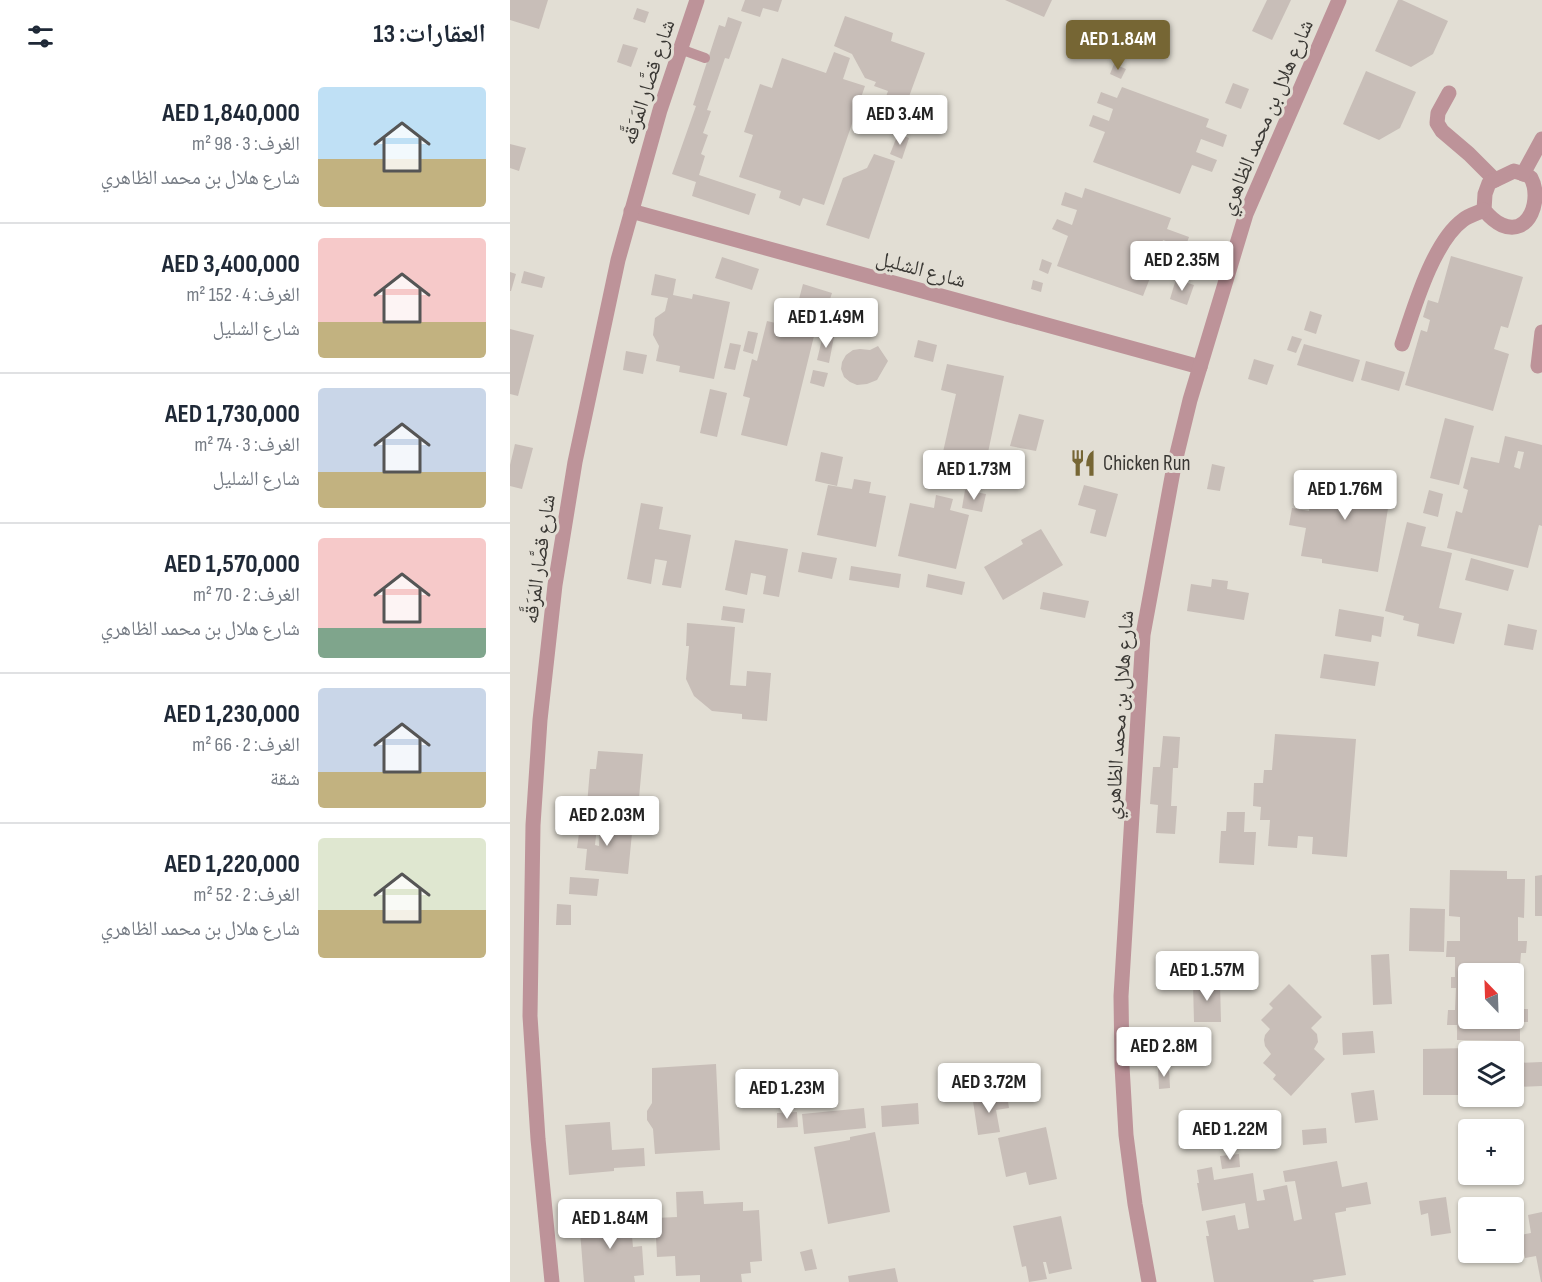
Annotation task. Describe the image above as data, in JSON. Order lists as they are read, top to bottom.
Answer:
{
  "streets": {
    "street": ["شارع قصَّار المَرَقَّه", "شارع هلال بن محمد الظاهري", "شارع الشليل"]
  },
  "crossings": [
    ["شارع قصَّار المَرَقَّه", "شارع الشليل"],
    ["شارع هلال بن محمد الظاهري", "شارع الشليل"]
  ],
  "places": {
    "restaurant": ["Chicken Run"]
  },
  "north": "top left",
  "page": {
    "heading": "العقارات: 13",
    "price": [
      "AED 1.84M",
      "AED 3.4M",
      "AED 2.35M",
      "AED 1.49M",
      "AED 1.73M",
      "AED 1.76M",
      "AED 2.03M",
      "AED 1.57M",
      "AED 2.8M",
      "AED 3.72M",
      "AED 1.23M",
      "AED 1.22M",
      "AED 1.84M"
    ],
    "list": [
      {
        "name": "AED 1,840,000",
        "note": "الغرف: 3 · 98 m² · شارع هلال بن محمد الظاهري"
      },
      {
        "name": "AED 3,400,000",
        "note": "الغرف: 4 · 152 m² · شارع الشليل"
      },
      {
        "name": "AED 1,730,000",
        "note": "الغرف: 3 · 74 m² · شارع الشليل"
      },
      {
        "name": "AED 1,570,000",
        "note": "الغرف: 2 · 70 m² · شارع هلال بن محمد الظاهري"
      },
      {
        "name": "AED 1,230,000",
        "note": "الغرف: 2 · 66 m² · شقة"
      },
      {
        "name": "AED 1,220,000",
        "note": "الغرف: 2 · 52 m² · شارع هلال بن محمد الظاهري"
      }
    ],
    "map_buttons": ["+", "−"]
  }
}
